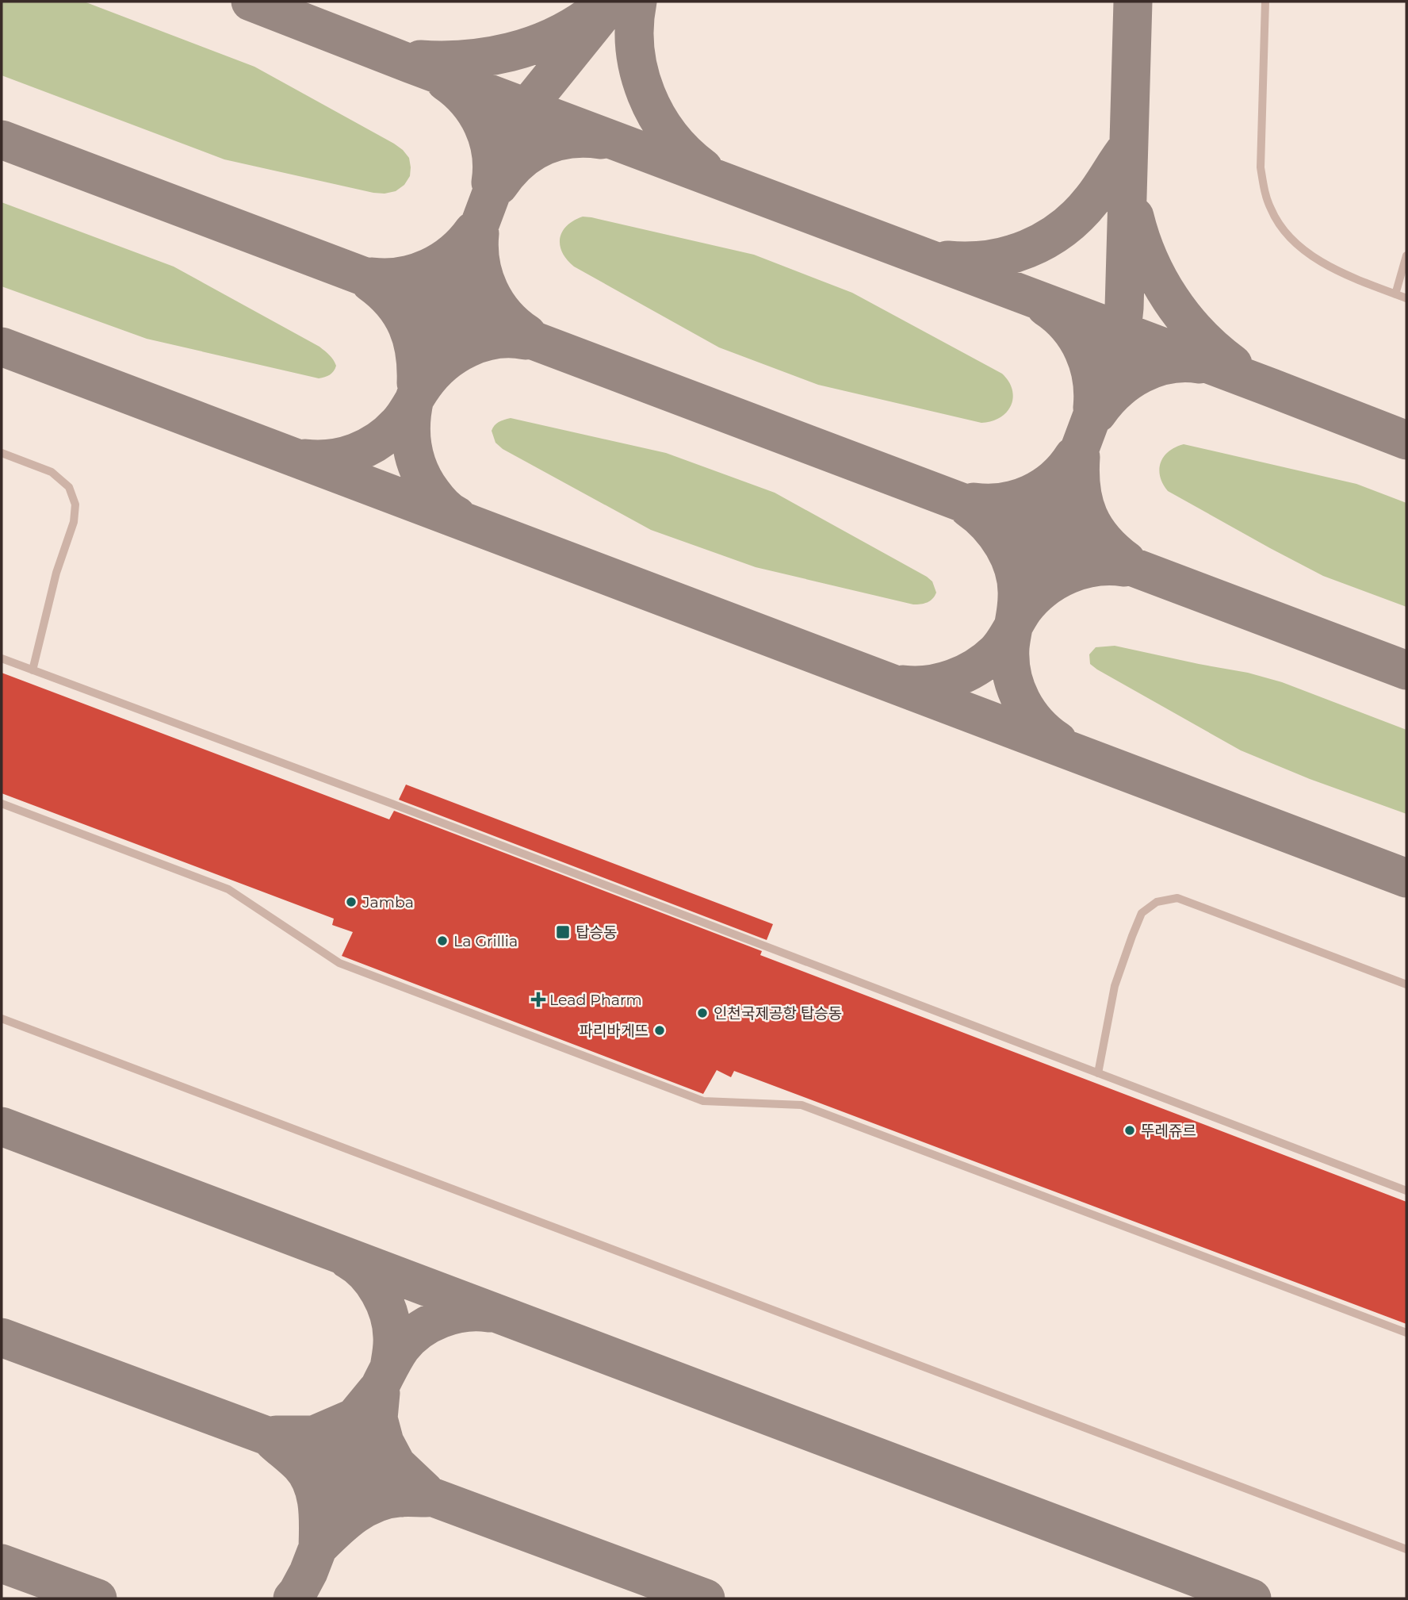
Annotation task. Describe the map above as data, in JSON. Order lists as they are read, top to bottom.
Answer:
{
  "places": {
    "other": [
      "Jamba",
      "La Grillia",
      "인천국제공항 탑승동",
      "파리바게뜨",
      "뚜레쥬르"
    ],
    "transit": ["탑승동"],
    "health": ["Lead Pharm"]
  }
}
